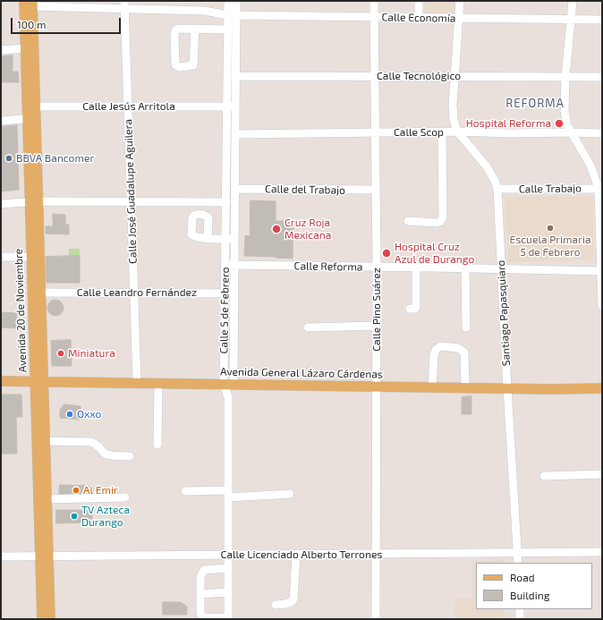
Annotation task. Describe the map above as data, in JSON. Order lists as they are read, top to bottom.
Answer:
{
  "streets": {
    "main road": ["Avenida 20 de Noviembre", "Avenida General Lázaro Cárdenas"],
    "street": [
      "Calle Economía",
      "Calle Tecnológico",
      "Calle Jesús Arritola",
      "Calle Scop",
      "Calle Trabajo",
      "Calle del Trabajo",
      "Calle José Guadalupe Aguilera",
      "Calle Reforma",
      "Calle Leandro Fernández",
      "Calle Pino Suárez",
      "Calle 5 de Febrero",
      "Santiago Papasquiaro",
      "Calle Licenciado Alberto Terrones"
    ]
  },
  "crossings": [
    ["Calle Economía", "Calle José Guadalupe Aguilera"],
    ["Calle Economía", "Calle Pino Suárez"],
    ["Calle Economía", "Avenida 20 de Noviembre"],
    ["Calle Economía", "Calle 5 de Febrero"],
    ["Calle Economía", "Santiago Papasquiaro"],
    ["Calle Tecnológico", "Calle Pino Suárez"],
    ["Calle Tecnológico", "Calle 5 de Febrero"],
    ["Calle Tecnológico", "Santiago Papasquiaro"],
    ["Calle Jesús Arritola", "Calle José Guadalupe Aguilera"],
    ["Calle Jesús Arritola", "Avenida 20 de Noviembre"],
    ["Calle Jesús Arritola", "Calle 5 de Febrero"],
    ["Calle Scop", "Calle Pino Suárez"],
    ["Calle Scop", "Calle 5 de Febrero"],
    ["Calle Scop", "Santiago Papasquiaro"],
    ["Calle Trabajo", "Santiago Papasquiaro"],
    ["Calle del Trabajo", "Calle Pino Suárez"],
    ["Calle del Trabajo", "Calle 5 de Febrero"],
    ["Calle José Guadalupe Aguilera", "Calle Leandro Fernández"],
    ["Calle José Guadalupe Aguilera", "Avenida General Lázaro Cárdenas"],
    ["Calle Reforma", "Calle Pino Suárez"],
    ["Calle Reforma", "Calle 5 de Febrero"],
    ["Calle Reforma", "Santiago Papasquiaro"],
    ["Calle Leandro Fernández", "Avenida 20 de Noviembre"],
    ["Calle Leandro Fernández", "Calle 5 de Febrero"],
    ["Calle Pino Suárez", "Avenida General Lázaro Cárdenas"],
    ["Calle Pino Suárez", "Calle Licenciado Alberto Terrones"],
    ["Avenida 20 de Noviembre", "Avenida General Lázaro Cárdenas"],
    ["Avenida 20 de Noviembre", "Calle Licenciado Alberto Terrones"],
    ["Calle 5 de Febrero", "Avenida General Lázaro Cárdenas"],
    ["Calle 5 de Febrero", "Calle Licenciado Alberto Terrones"],
    ["Santiago Papasquiaro", "Avenida General Lázaro Cárdenas"],
    ["Santiago Papasquiaro", "Calle Licenciado Alberto Terrones"]
  ],
  "districts": ["REFORMA"],
  "places": [
    "Hospital Reforma",
    "BBVA Bancomer",
    "Escuela Primaria 5 de Febrero",
    "Cruz Roja Mexicana",
    "Hospital Cruz Azul de Durango",
    "Miniatura",
    "Oxxo",
    "Al Emir",
    "TV Azteca Durango"
  ],
  "legend": ["Road", "Building"],
  "scale_bar": "100 m"
}
